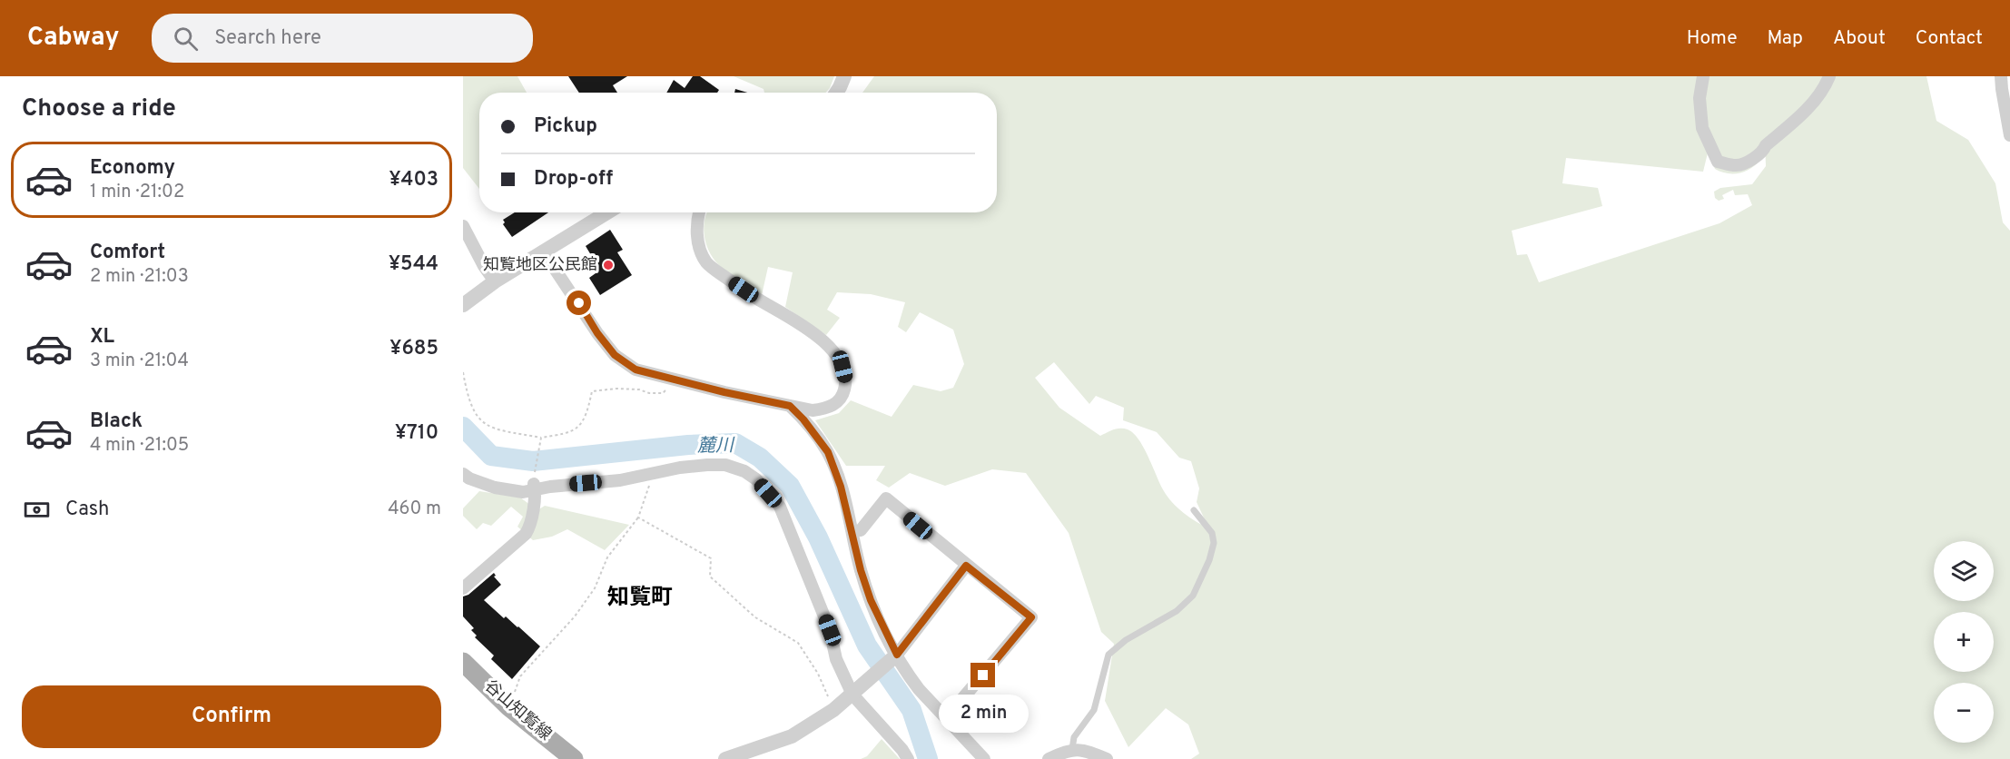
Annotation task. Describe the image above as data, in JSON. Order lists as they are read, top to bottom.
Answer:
{
  "streets": {
    "main road": ["谷山知覧線"]
  },
  "districts": ["知覧町"],
  "water": ["麓川"],
  "places": ["知覧地区公民館"],
  "page": {
    "header": "Cabway",
    "search": "Search here",
    "nav": [
      "Home",
      "Map",
      "About",
      "Contact"
    ],
    "heading": "Choose a ride",
    "banner": ["Pickup", "Drop-off"],
    "list": [
      {
        "name": "Economy",
        "note": "1 min · 21:02",
        "value": "¥403"
      },
      {
        "name": "Comfort",
        "note": "2 min · 21:03",
        "value": "¥544"
      },
      {
        "name": "XL",
        "note": "3 min · 21:04",
        "value": "¥685"
      },
      {
        "name": "Black",
        "note": "4 min · 21:05",
        "value": "¥710"
      }
    ],
    "pay": ["Cash", "460 m"],
    "map_buttons": ["+", "−"],
    "buttons": "Confirm",
    "bubble": "2 min"
  }
}
